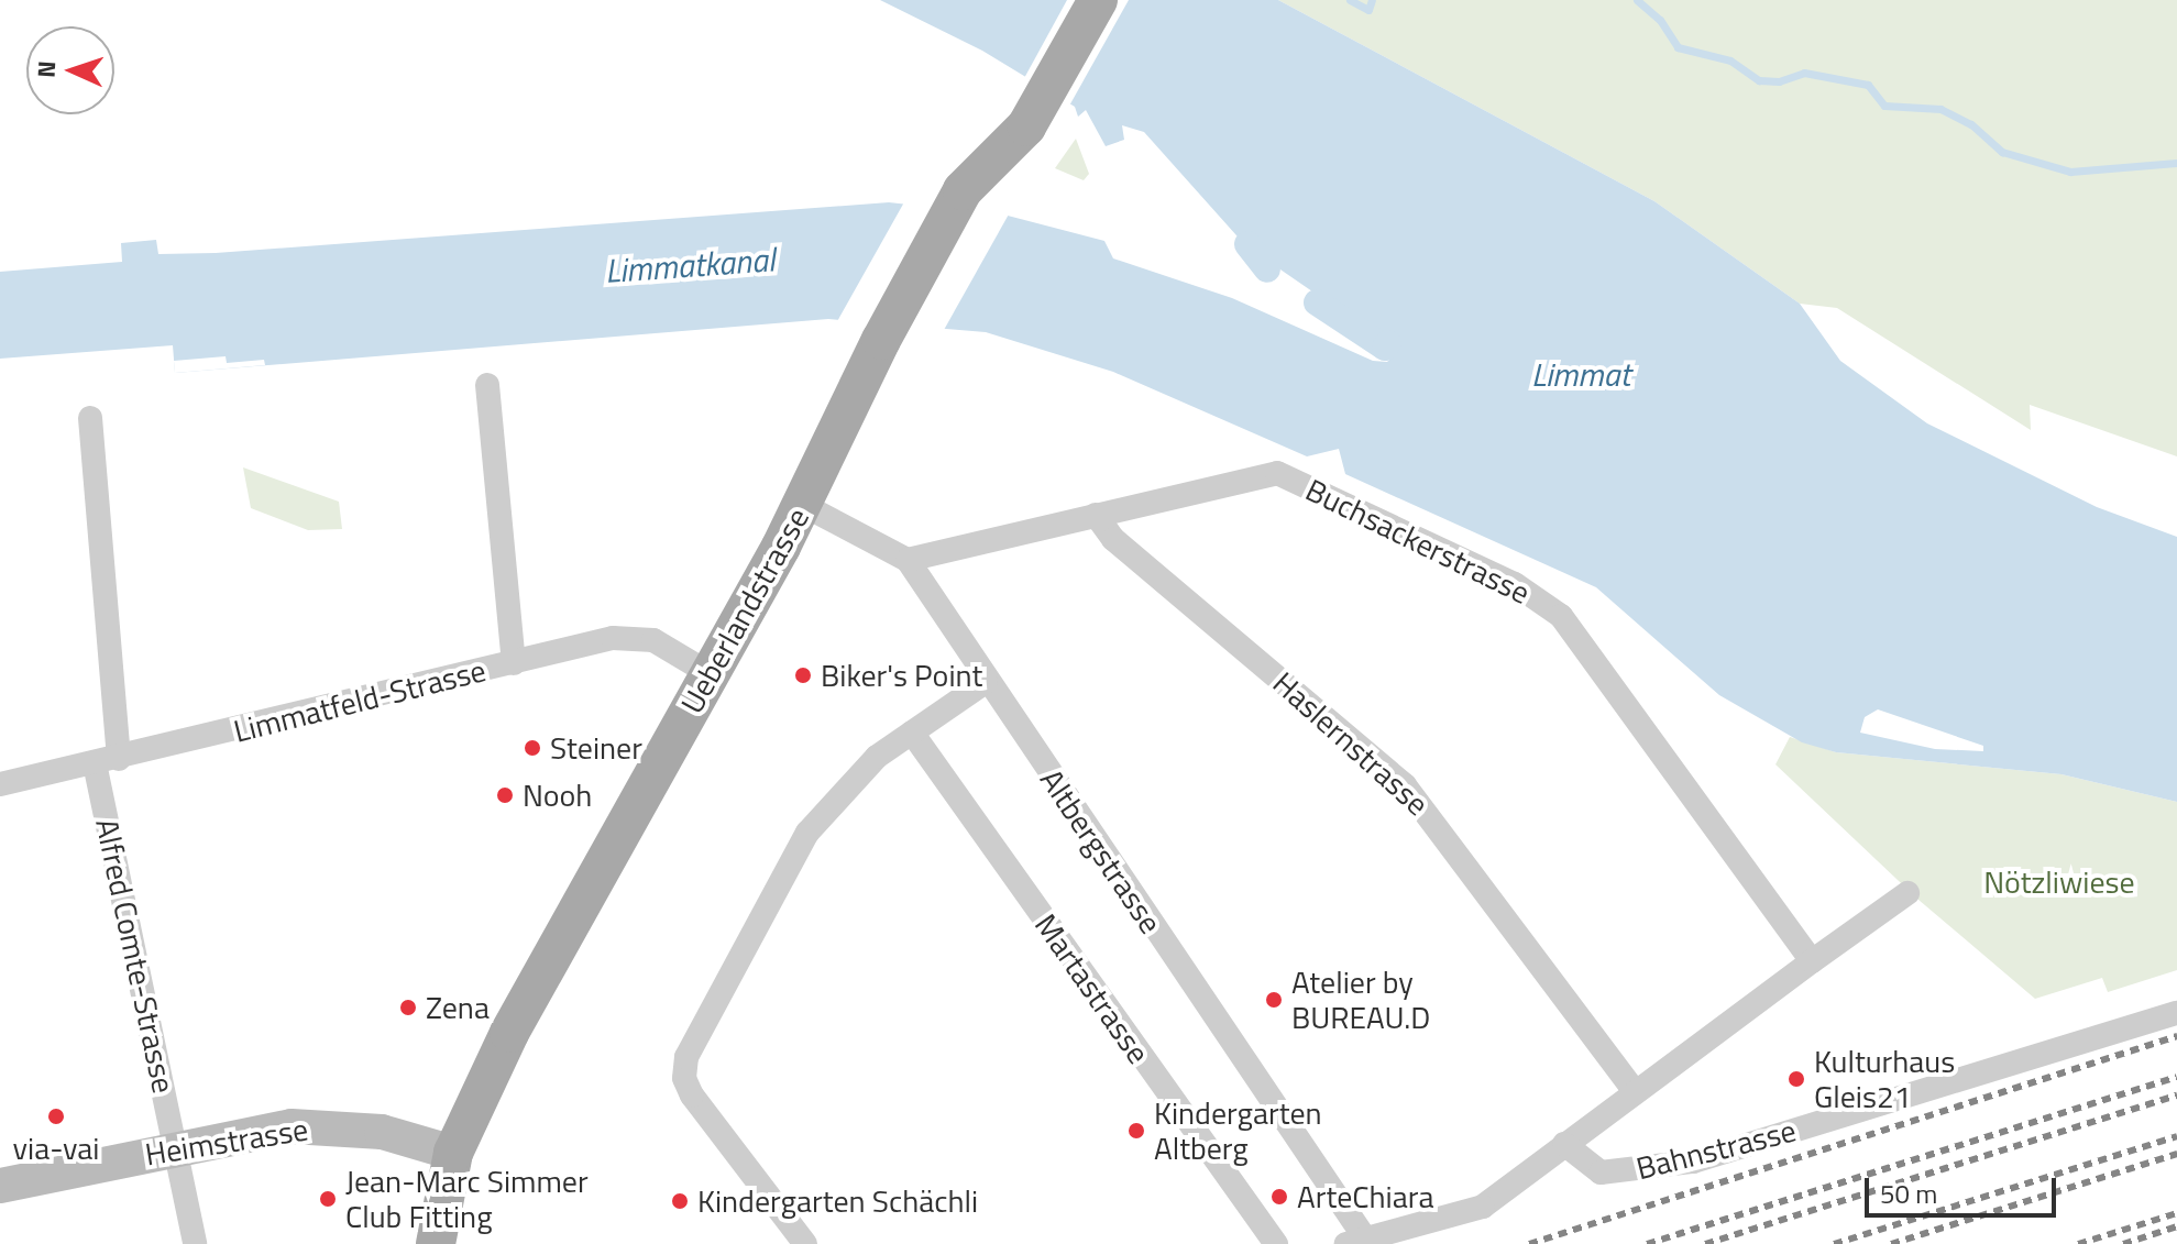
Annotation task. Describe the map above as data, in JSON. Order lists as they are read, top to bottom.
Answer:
{
  "streets": {
    "main road": ["Ueberlandstrasse"],
    "street": [
      "Buchsackerstrasse",
      "Limmatfeld-Strasse",
      "Haslernstrasse",
      "Altbergstrasse",
      "Alfred Comte-Strasse",
      "Martastrasse",
      "Heimstrasse",
      "Bahnstrasse"
    ]
  },
  "crossings": [
    ["Buchsackerstrasse", "Haslernstrasse"],
    ["Buchsackerstrasse", "Altbergstrasse"],
    ["Ueberlandstrasse", "Limmatfeld-Strasse"],
    ["Ueberlandstrasse", "Altbergstrasse"],
    ["Ueberlandstrasse", "Heimstrasse"],
    ["Limmatfeld-Strasse", "Alfred Comte-Strasse"],
    ["Alfred Comte-Strasse", "Heimstrasse"]
  ],
  "water": ["Limmatkanal", "Limmat"],
  "parks": ["Nötzliwiese"],
  "places": [
    "Biker's Point",
    "Steiner",
    "Nooh",
    "Atelier by BUREAU.D",
    "Zena",
    "Kulturhaus Gleis21",
    "via-vai",
    "Kindergarten Altberg",
    "ArteChiara",
    "Jean-Marc Simmer Club Fitting",
    "Kindergarten Schächli"
  ],
  "scale_bar": "50 m",
  "north": "left"
}
